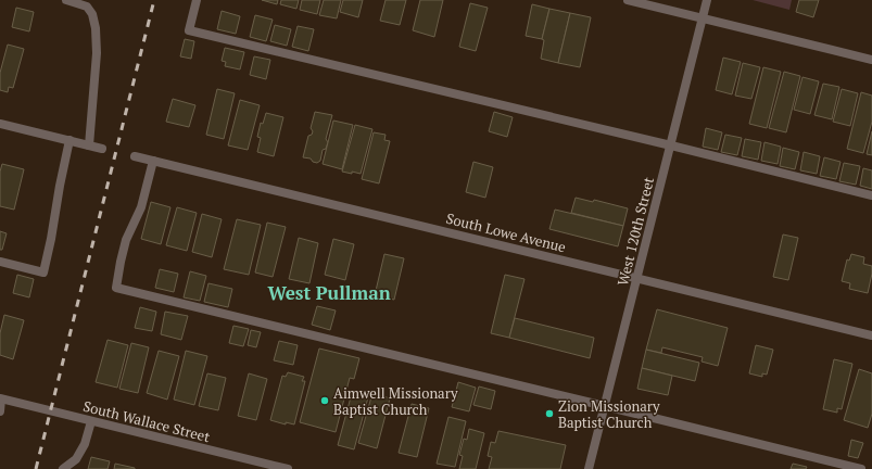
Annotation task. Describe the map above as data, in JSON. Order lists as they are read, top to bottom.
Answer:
{
  "streets": {
    "street": ["West 120th Street", "South Lowe Avenue", "South Wallace Street"]
  },
  "crossings": [
    ["West 120th Street", "South Lowe Avenue"]
  ],
  "districts": ["West Pullman"],
  "places": ["Aimwell Missionary Baptist Church", "Zion Missionary Baptist Church"]
}
